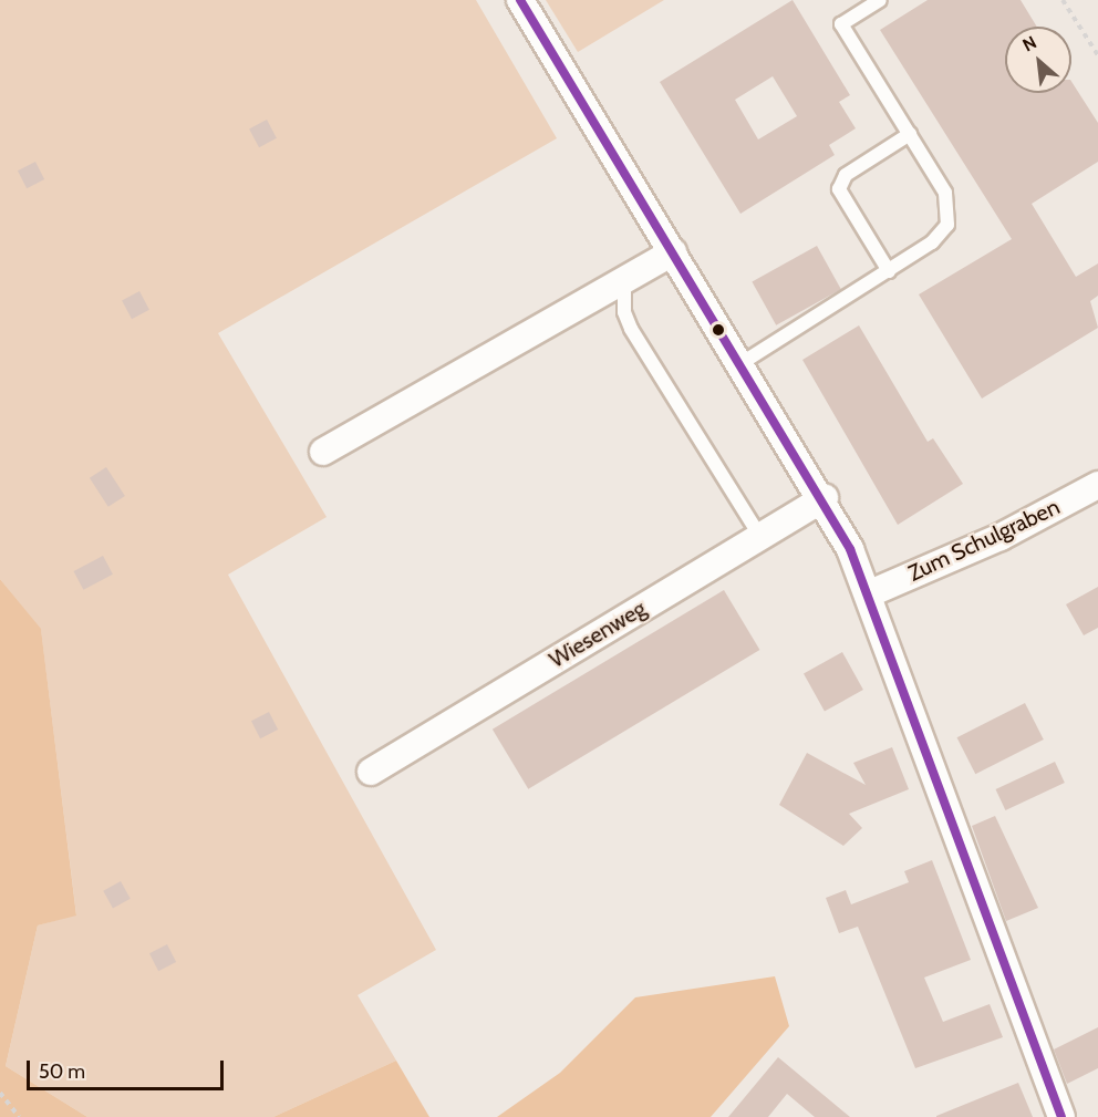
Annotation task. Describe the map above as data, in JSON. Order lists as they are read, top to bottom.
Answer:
{
  "streets": {
    "street": ["Zum Schulgraben", "Wiesenweg"]
  },
  "scale_bar": "50 m",
  "north": "top left"
}
